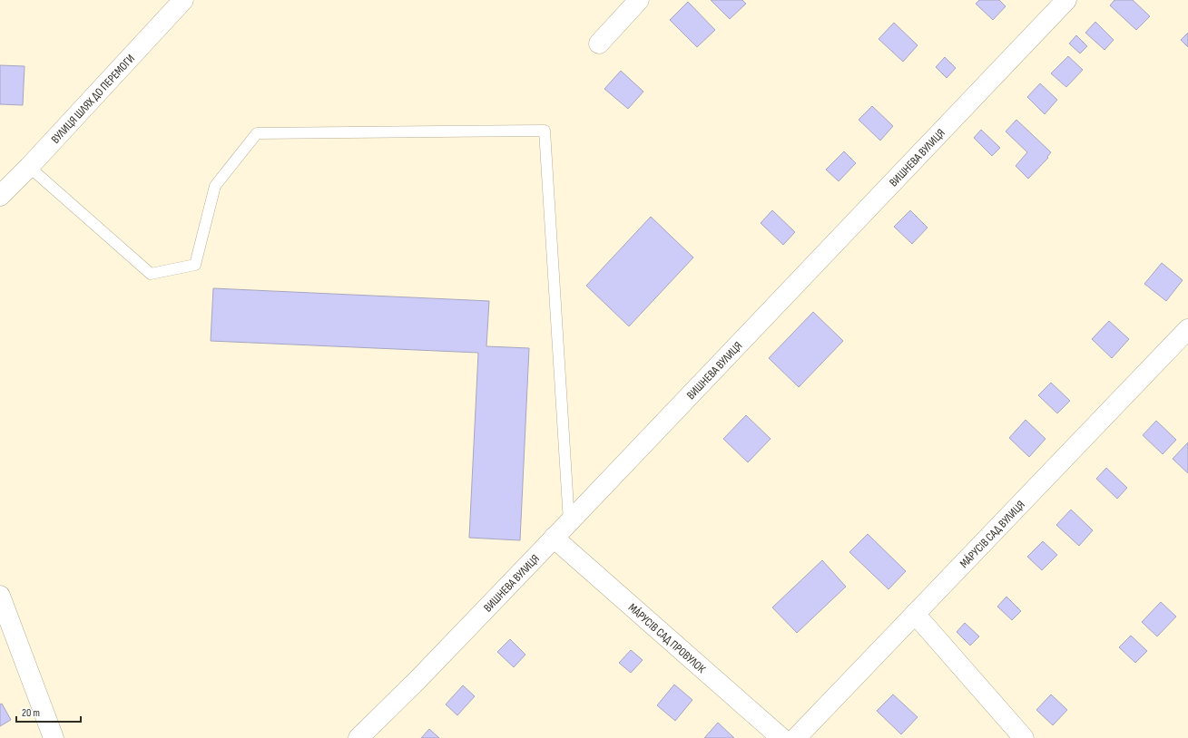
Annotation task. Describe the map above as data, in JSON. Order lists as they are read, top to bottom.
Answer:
{
  "streets": {
    "street": [
      "ВУЛИЦЯ ШЛЯХ ДО ПЕРЕМОГИ",
      "ВИШНЕВА ВУЛИЦЯ",
      "МÁРУСІВ САД ВУЛИЦЯ",
      "МÁРУСІВ САД ПРОВУЛОК"
    ]
  },
  "crossings": [
    ["ВИШНЕВА ВУЛИЦЯ", "МÁРУСІВ САД ПРОВУЛОК"]
  ],
  "scale_bar": "20 m"
}
